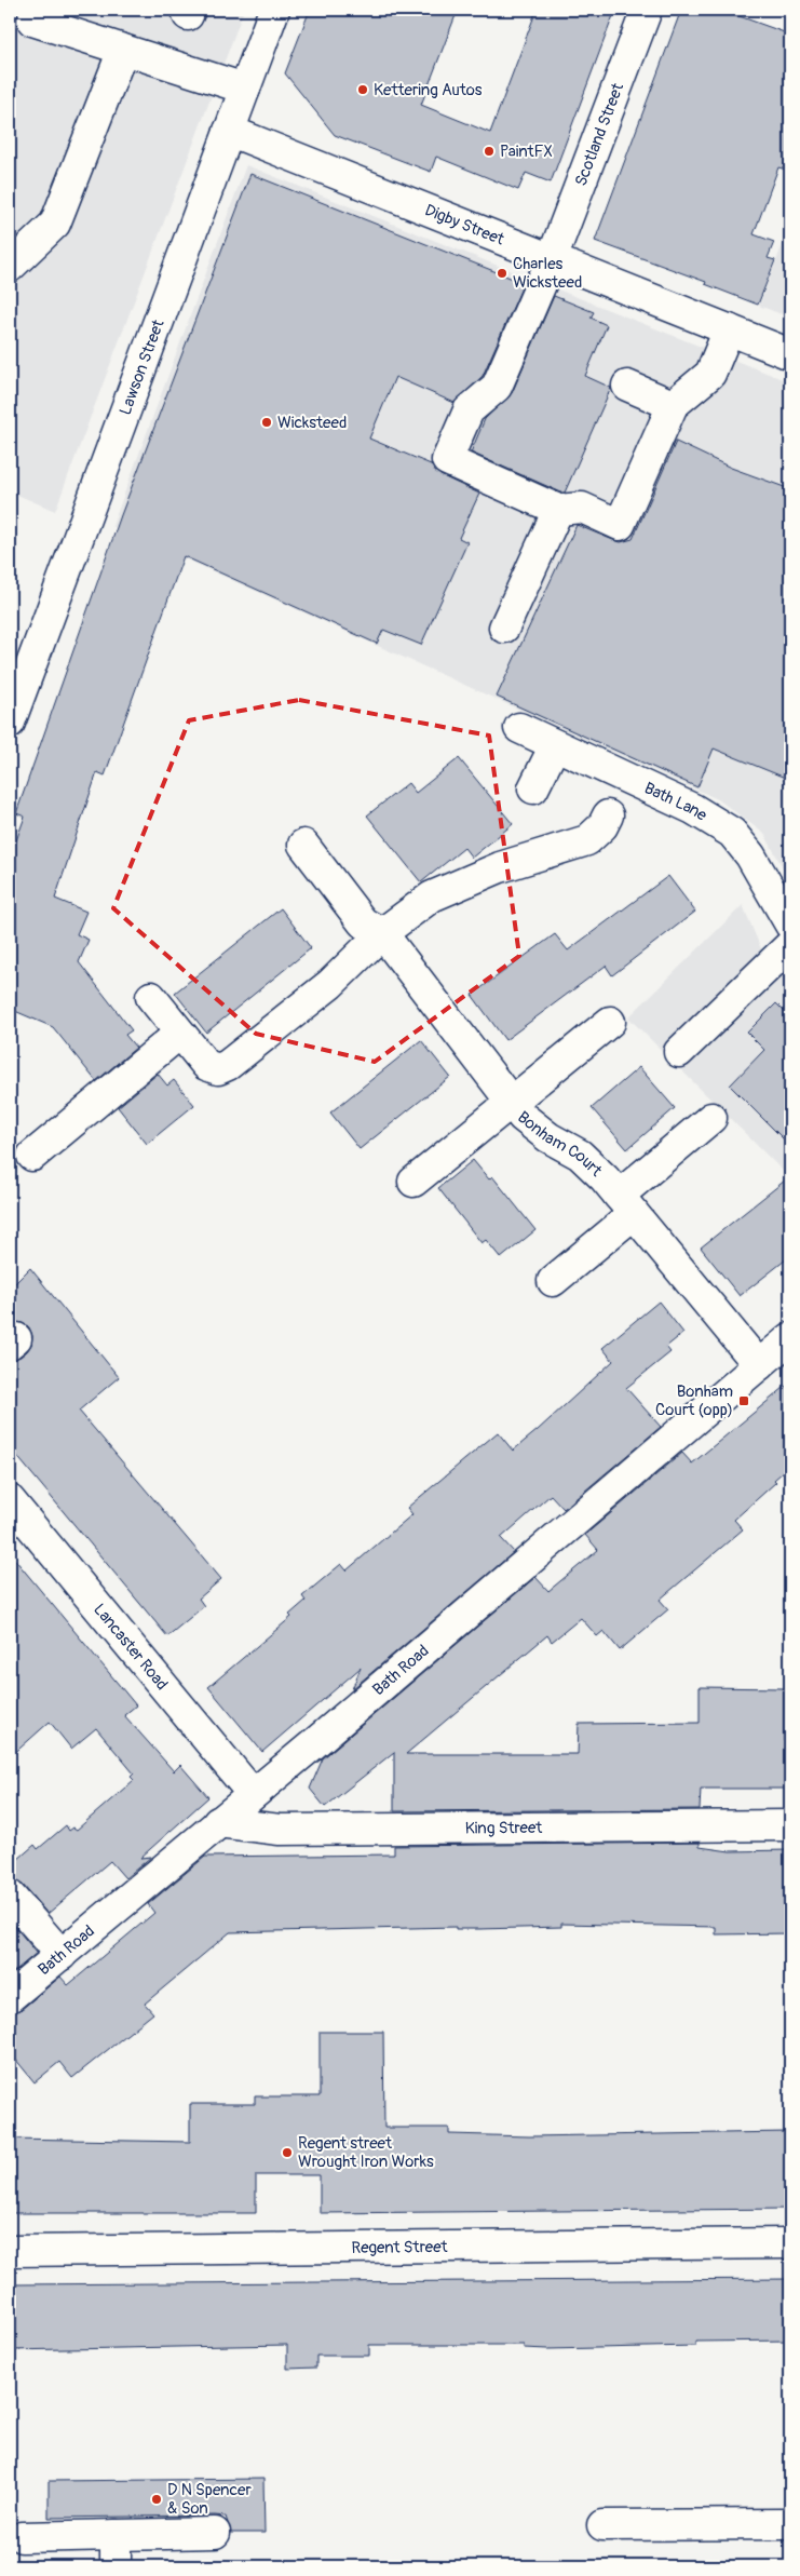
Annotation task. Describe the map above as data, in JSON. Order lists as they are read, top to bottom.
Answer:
{
  "streets": {
    "street": [
      "Scotland Street",
      "Digby Street",
      "Lawson Street",
      "Bath Lane",
      "Bonham Court",
      "Lancaster Road",
      "Bath Road",
      "King Street",
      "Regent Street"
    ]
  },
  "crossings": [
    ["Scotland Street", "Digby Street"],
    ["Digby Street", "Lawson Street"],
    ["Bonham Court", "Bath Road"],
    ["Lancaster Road", "Bath Road"],
    ["Bath Road", "King Street"]
  ],
  "places": {
    "other": [
      "Kettering Autos",
      "PaintFX",
      "Charles Wicksteed",
      "Wicksteed",
      "Regent street Wrought Iron Works",
      "D N Spencer & Son"
    ],
    "transit": ["Bonham Court (opp)"]
  }
}
